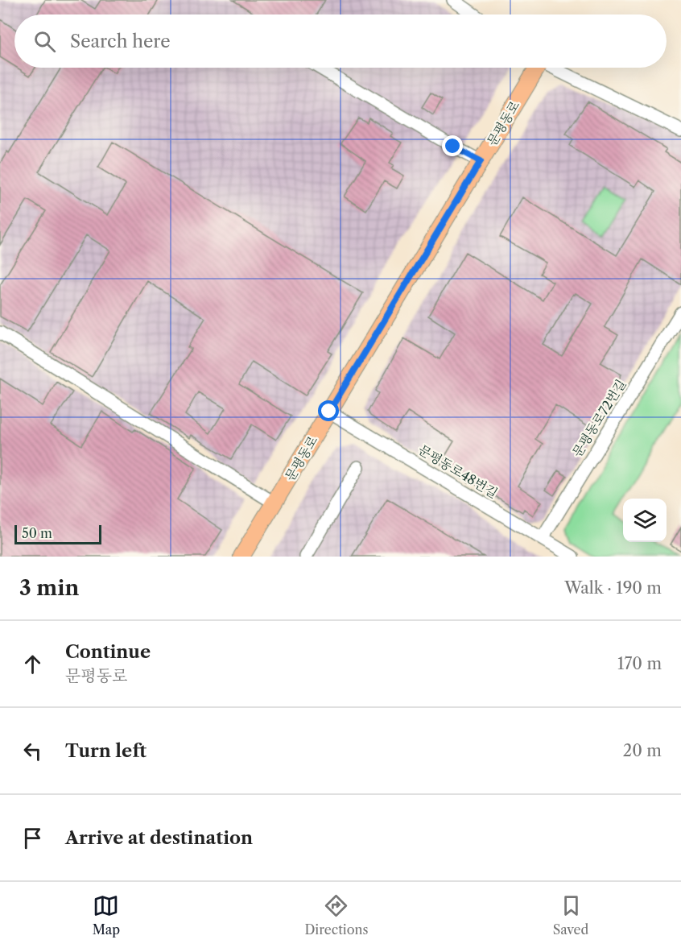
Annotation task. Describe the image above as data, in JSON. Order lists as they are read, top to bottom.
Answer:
{
  "streets": {
    "main road": ["문평동로"],
    "street": ["문평동로72번길", "문평동로48번길"]
  },
  "crossings": [
    ["문평동로", "문평동로48번길"],
    ["문평동로72번길", "문평동로48번길"]
  ],
  "scale_bar": "50 m",
  "page": {
    "search": "Search here",
    "scale": "50 m",
    "heading": ["3 min", "Walk · 190 m"],
    "list": [
      ["Continue", "문평동로", "170 m"],
      ["Turn left", "20 m"],
      "Arrive at destination"
    ],
    "nav": ["Map", "Directions", "Saved"]
  }
}
